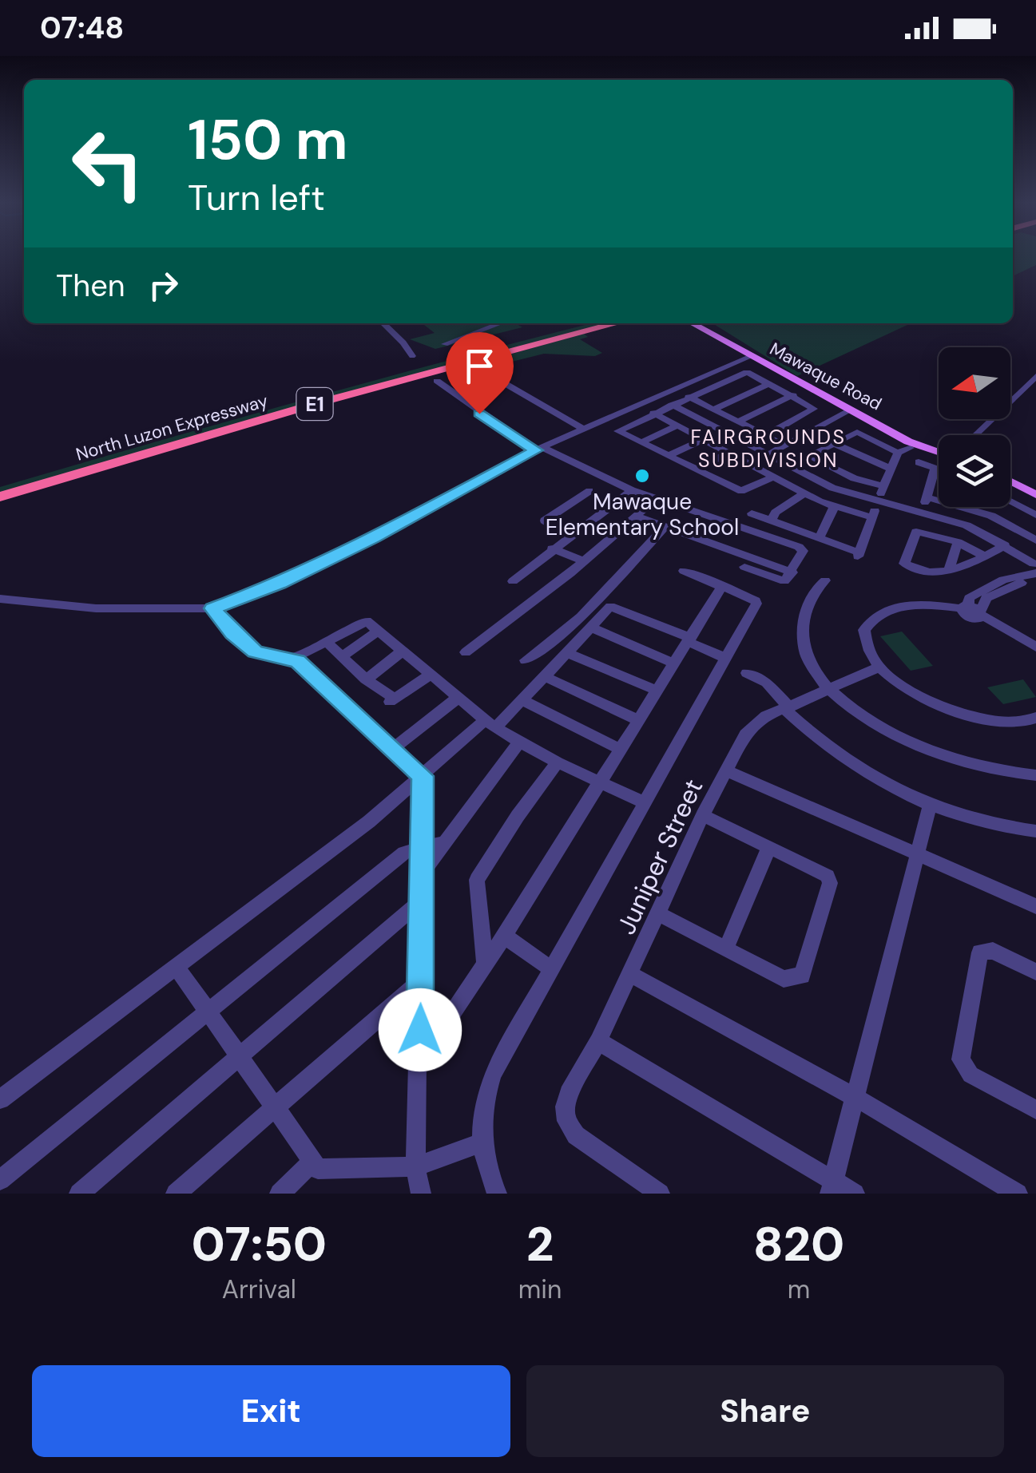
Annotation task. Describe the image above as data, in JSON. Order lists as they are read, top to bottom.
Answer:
{
  "streets": {
    "highway": ["E1", "North Luzon Expressway"],
    "main road": ["Mawaque Road"],
    "street": ["Juniper Street"]
  },
  "districts": ["FAIRGROUNDS SUBDIVISION"],
  "places": ["Mawaque Elementary School"],
  "north": "left",
  "page": {
    "status": "07:48",
    "turn": ["150 m", "Turn left"],
    "then": "Then",
    "eta": [
      "07:50",
      "Arrival",
      "2",
      "min",
      "820",
      "m"
    ],
    "buttons": ["Exit", "Share"]
  }
}
